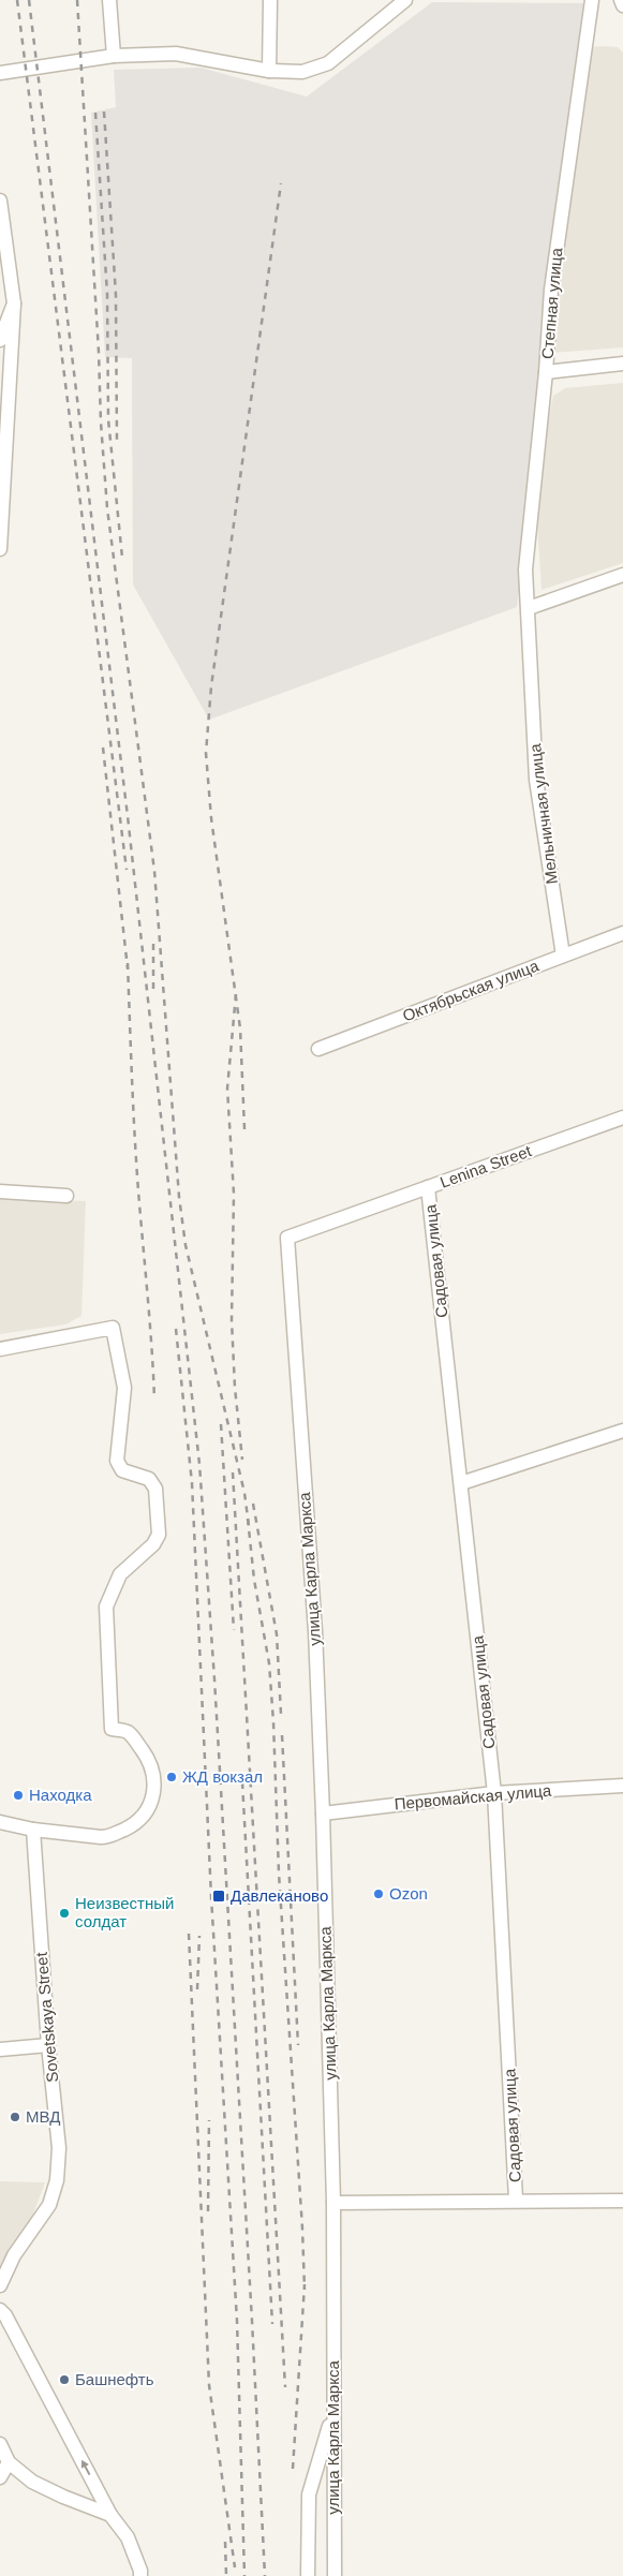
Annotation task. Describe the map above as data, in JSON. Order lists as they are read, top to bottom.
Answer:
{
  "streets": {
    "street": [
      "Степная улица",
      "Мельничная улица",
      "Октябрьская улица",
      "Lenina Street",
      "Садовая улица",
      "улица Карла Маркса",
      "Первомайская улица",
      "Sovetskaya Street"
    ]
  },
  "crossings": [
    ["Степная улица", "Мельничная улица"],
    ["Мельничная улица", "Октябрьская улица"],
    ["Lenina Street", "Садовая улица"],
    ["Lenina Street", "улица Карла Маркса"],
    ["Садовая улица", "Первомайская улица"],
    ["улица Карла Маркса", "Первомайская улица"]
  ],
  "places": {
    "other": [
      "ЖД вокзал",
      "Находка",
      "Ozon",
      "Неизвестный солдат",
      "МВД",
      "Башнефть"
    ],
    "transit": ["Давлеканово"]
  }
}
